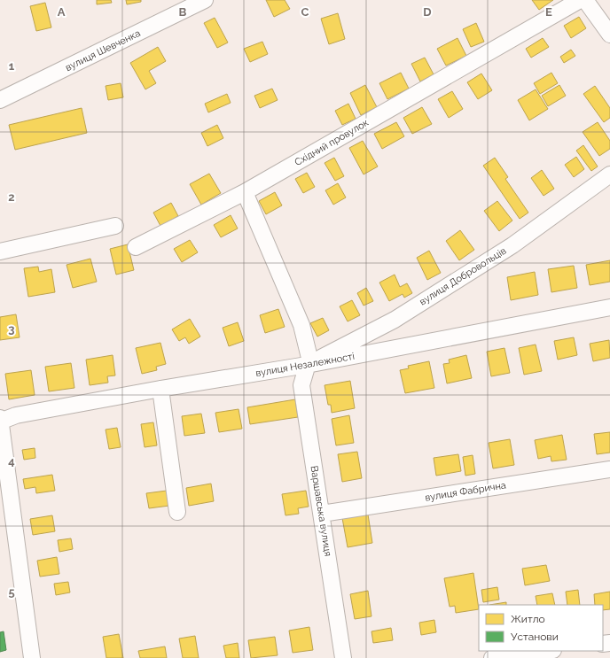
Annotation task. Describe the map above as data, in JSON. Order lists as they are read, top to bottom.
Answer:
{
  "streets": {
    "street": [
      "вулиця Шевченка",
      "Східний провулок",
      "вулиця Добровольців",
      "вулиця Незалежності",
      "вулиця Фабрична",
      "Варшавська вулиця"
    ]
  },
  "crossings": [
    ["вулиця Добровольців", "вулиця Незалежності"],
    ["вулиця Добровольців", "Варшавська вулиця"],
    ["вулиця Незалежності", "Варшавська вулиця"],
    ["вулиця Фабрична", "Варшавська вулиця"]
  ],
  "legend": ["Житло", "Установи"],
  "grid": {
    "columns": [
      "A",
      "B",
      "C",
      "D",
      "E"
    ],
    "rows": [
      "1",
      "2",
      "3",
      "4",
      "5"
    ]
  }
}
